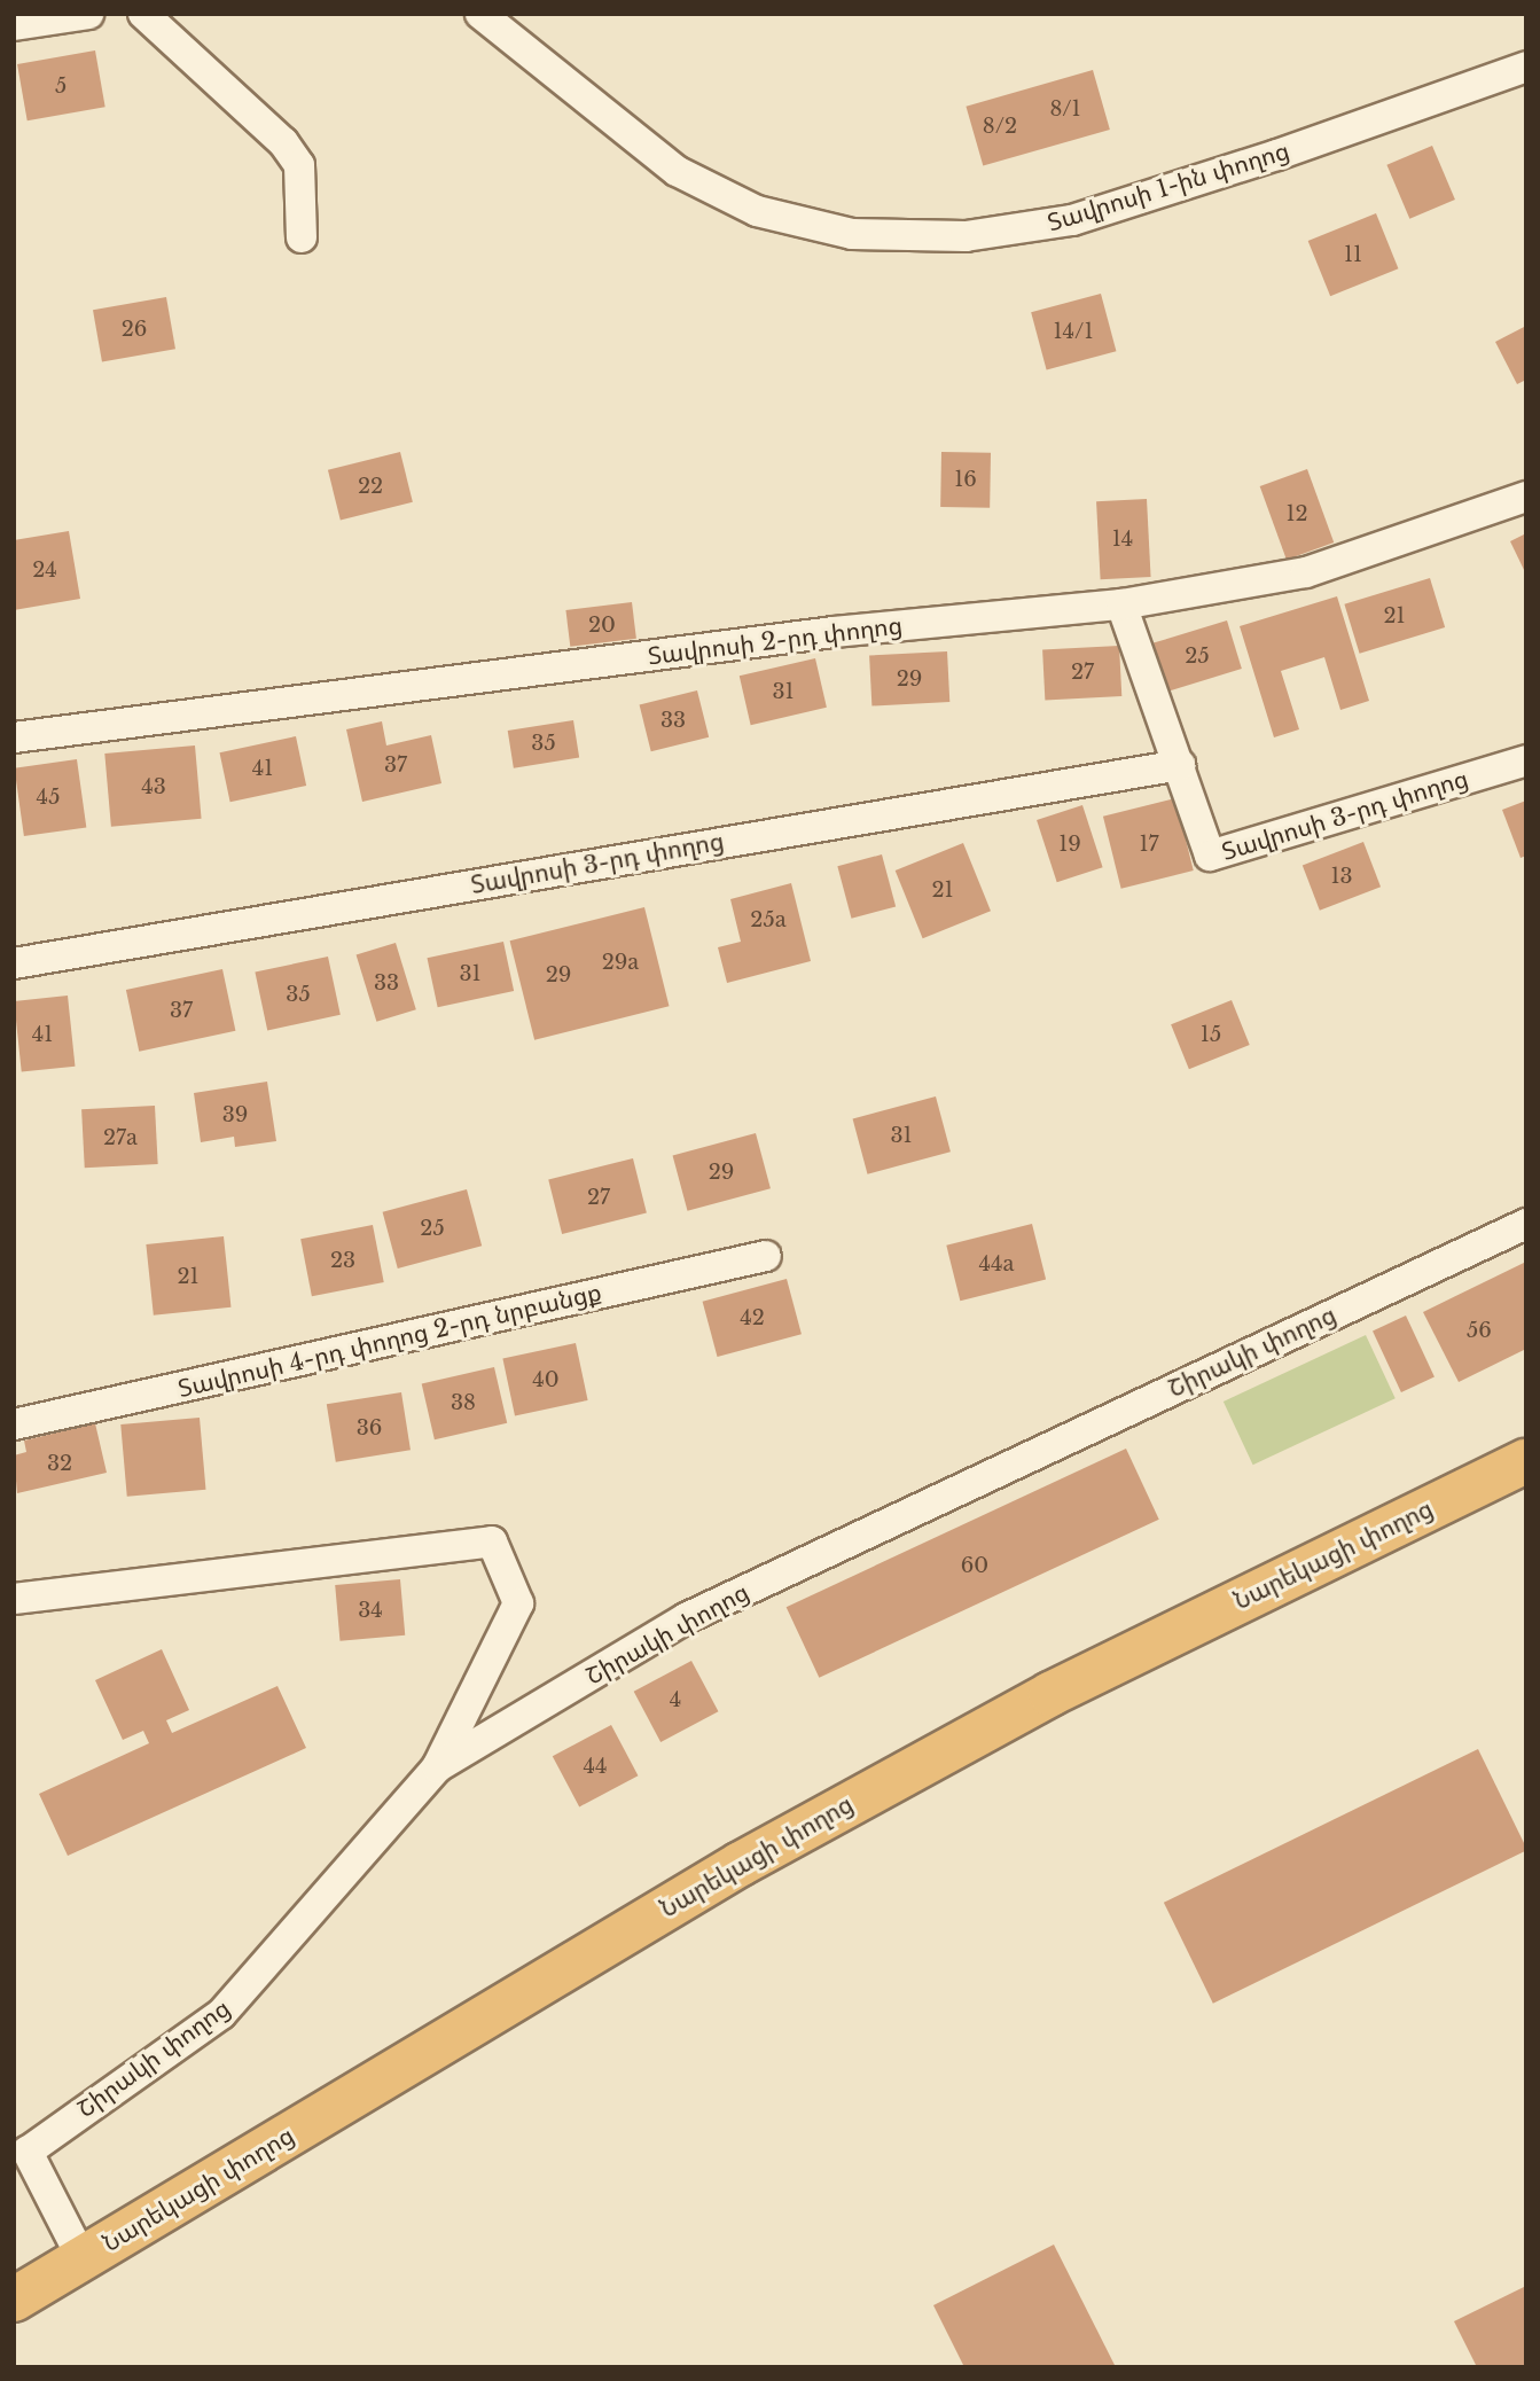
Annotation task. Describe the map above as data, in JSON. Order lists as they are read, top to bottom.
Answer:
{
  "streets": {
    "highway": ["Նարեկացի փողոց"],
    "street": [
      "Տավրոսի 1-ին փողոց",
      "Տավրոսի 2-րդ փողոց",
      "Տավրոսի 3-րդ փողոց",
      "Տավրոսի 4-րդ փողոց 2-րդ նրբանցք",
      "Շիրակի փողոց"
    ]
  },
  "crossings": [
    ["Տավրոսի 2-րդ փողոց", "Տավրոսի 3-րդ փողոց"],
    ["Շիրակի փողոց", "Նարեկացի փողոց"]
  ],
  "house_numbers": [
    "5",
    "8/1",
    "8/2",
    "11",
    "26",
    "14/1",
    "16",
    "22",
    "12",
    "14",
    "24",
    "21",
    "20",
    "25",
    "27",
    "29",
    "31",
    "33",
    "35",
    "37",
    "41",
    "43",
    "45",
    "19",
    "17",
    "13",
    "21",
    "25a",
    "29a",
    "31",
    "29",
    "33",
    "35",
    "37",
    "41",
    "15",
    "39",
    "31",
    "27a",
    "29",
    "27",
    "25",
    "23",
    "44a",
    "21",
    "42",
    "56",
    "40",
    "38",
    "36",
    "32",
    "60",
    "34",
    "4",
    "44"
  ]
}
